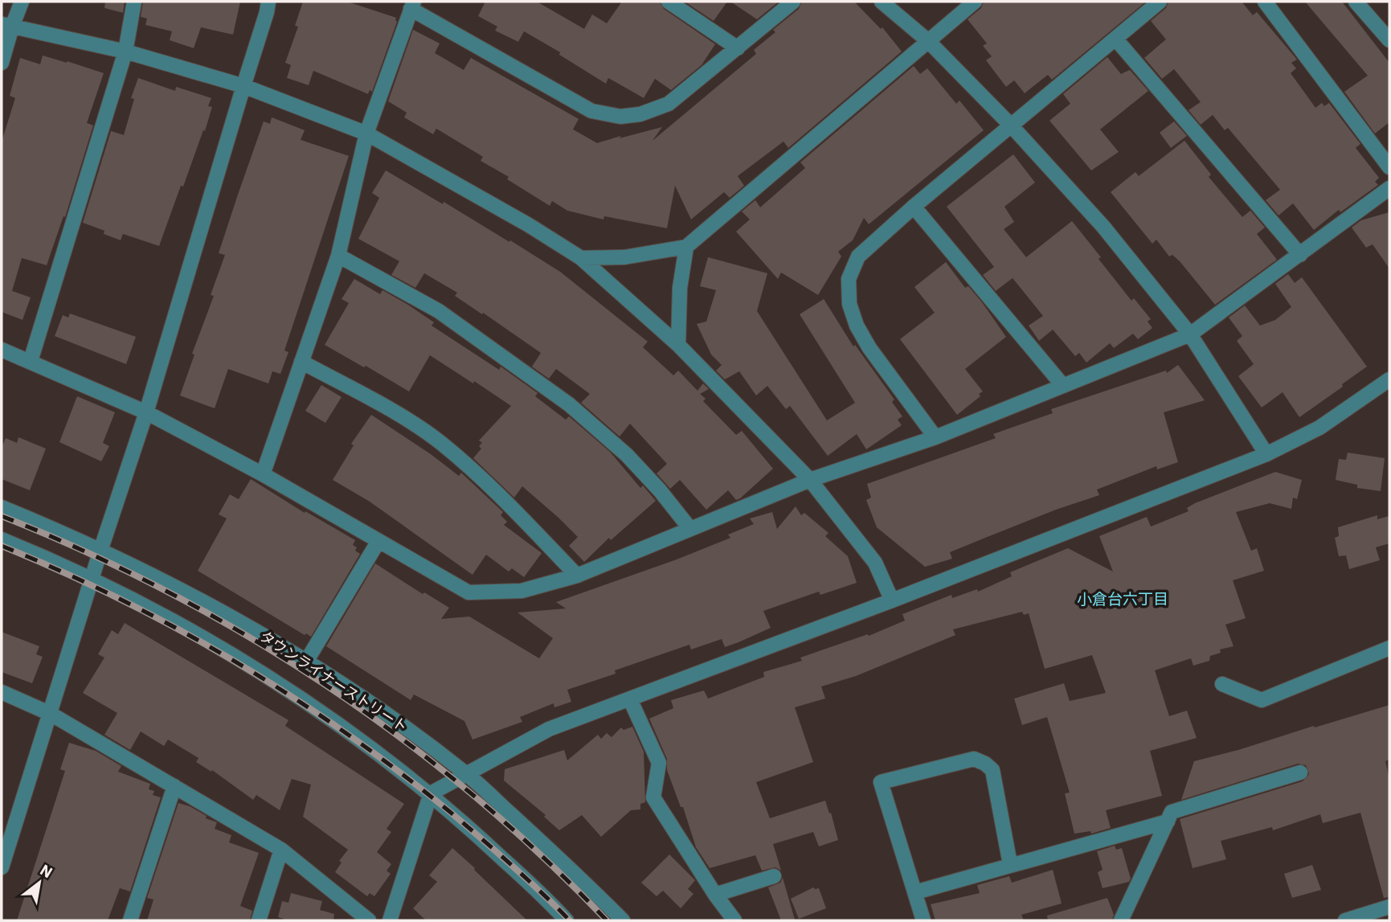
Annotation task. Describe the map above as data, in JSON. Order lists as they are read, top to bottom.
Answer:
{
  "streets": {
    "street": ["タウンライナーストリート"]
  },
  "districts": ["小倉台六丁目"],
  "north": "top right"
}
